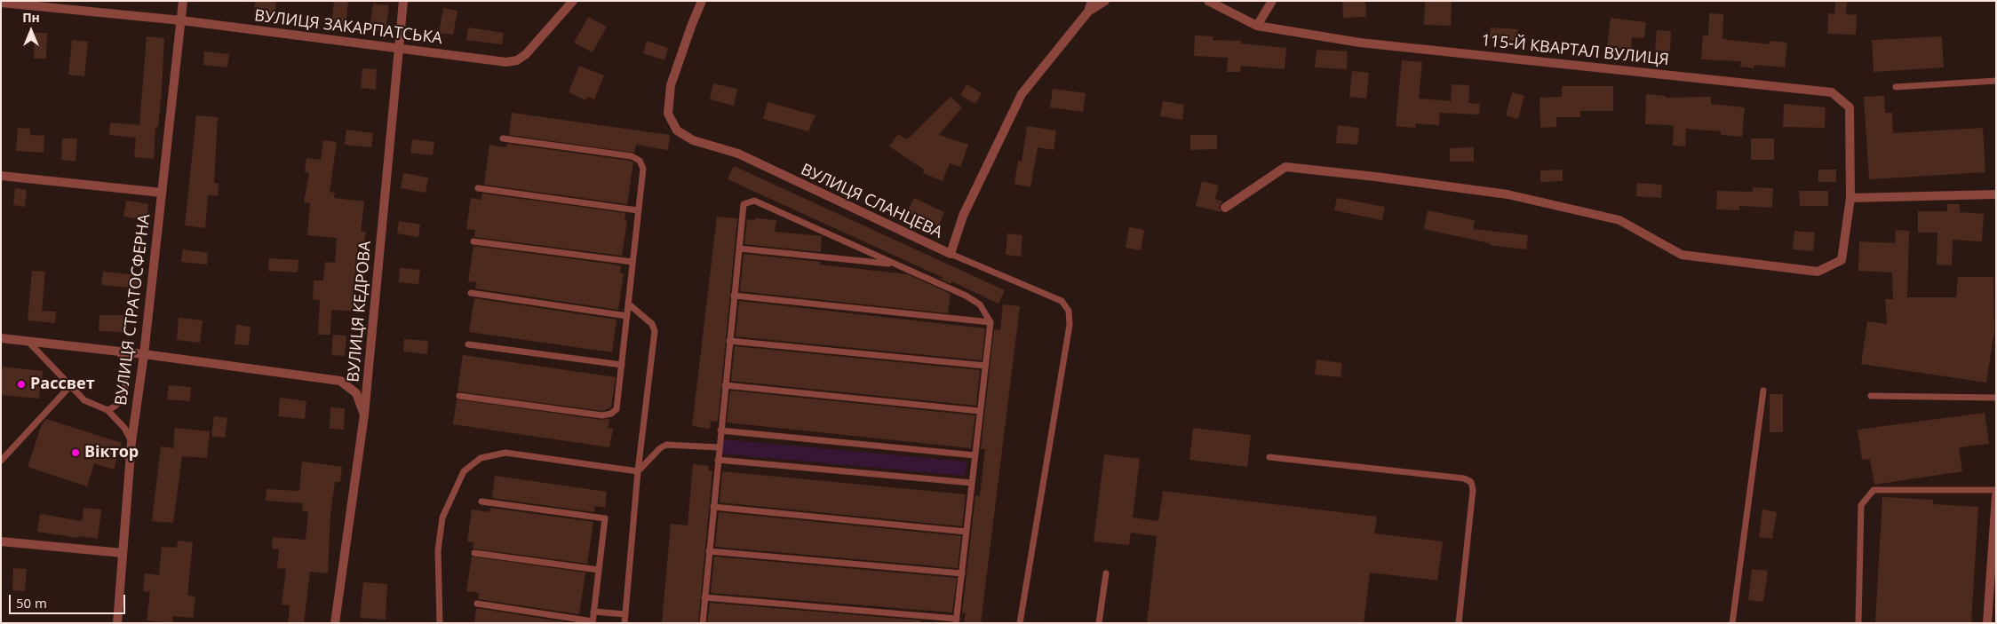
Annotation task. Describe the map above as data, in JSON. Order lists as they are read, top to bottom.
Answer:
{
  "streets": {
    "street": [
      "ВУЛИЦЯ ЗАКАРПАТСЬКА",
      "115-Й КВАРТАЛ ВУЛИЦЯ",
      "ВУЛИЦЯ СЛАНЦЕВА",
      "ВУЛИЦЯ СТРАТОСФЕРНА",
      "ВУЛИЦЯ КЕДРОВА"
    ]
  },
  "crossings": [
    ["ВУЛИЦЯ ЗАКАРПАТСЬКА", "ВУЛИЦЯ СТРАТОСФЕРНА"],
    ["ВУЛИЦЯ ЗАКАРПАТСЬКА", "ВУЛИЦЯ КЕДРОВА"]
  ],
  "places": ["Рассвет", "Віктор"],
  "scale_bar": "50 m",
  "north": "top"
}
